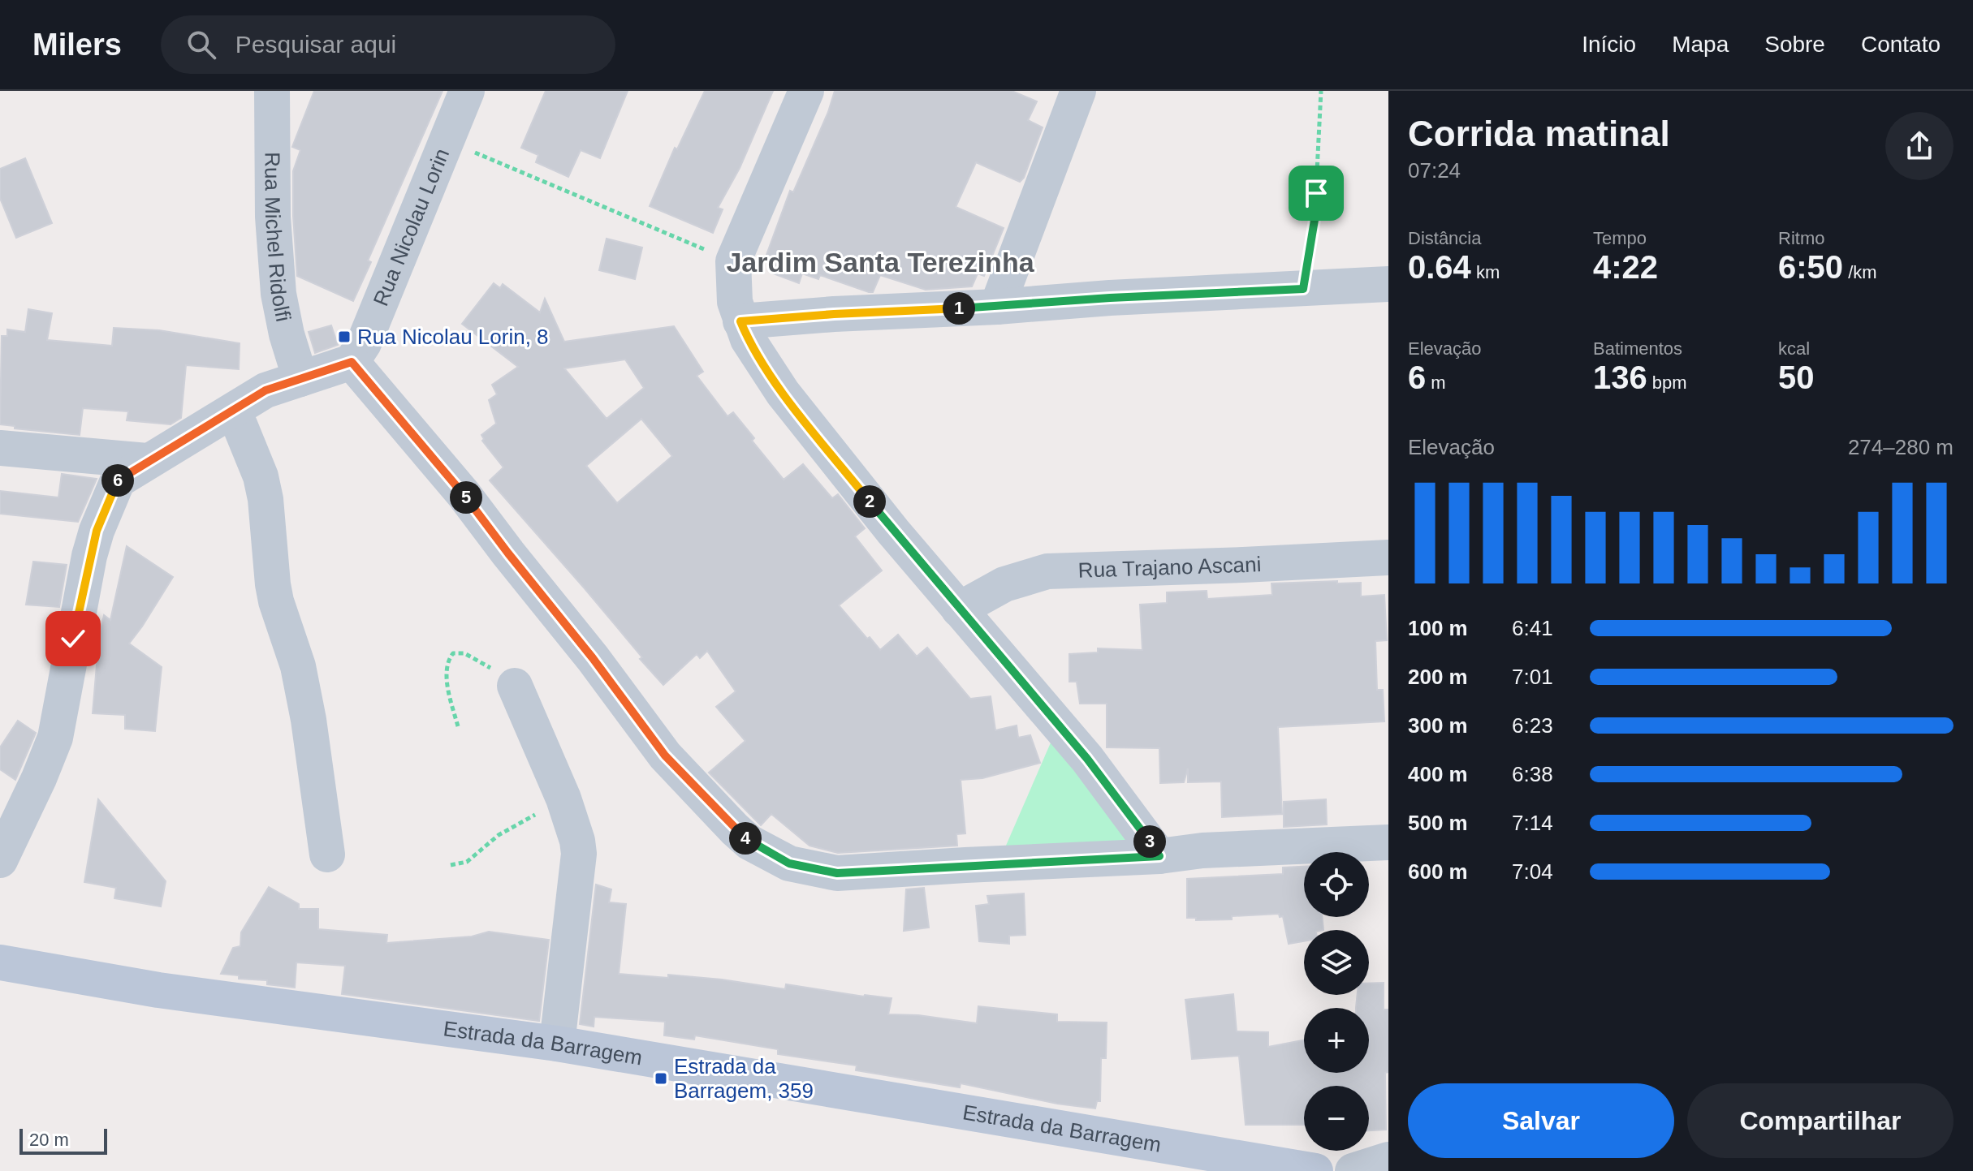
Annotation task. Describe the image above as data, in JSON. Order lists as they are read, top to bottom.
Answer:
{
  "streets": {
    "street": [
      "Rua Nicolau Lorin",
      "Rua Michel Ridolfi",
      "Rua Trajano Ascani",
      "Estrada da Barragem"
    ]
  },
  "districts": ["Jardim Santa Terezinha"],
  "places": {
    "transit": ["Rua Nicolau Lorin, 8", "Estrada da Barragem, 359"]
  },
  "scale_bar": "20 m",
  "page": {
    "header": "Milers",
    "search": "Pesquisar aqui",
    "nav": [
      "Início",
      "Mapa",
      "Sobre",
      "Contato"
    ],
    "heading": ["Corrida matinal", "07:24"],
    "stats": [
      ["Distância", "0.64 km"],
      ["Tempo", "4:22"],
      ["Ritmo", "6:50 /km"],
      ["Elevação", "6 m"],
      ["Batimentos", "136 bpm"],
      ["kcal", "50"]
    ],
    "pins": [
      "1",
      "6",
      "5",
      "2",
      "4",
      "3"
    ],
    "chart": ["Elevação", "274–280 m"],
    "list": [
      {
        "name": "100 m",
        "note": "6:41"
      },
      {
        "name": "200 m",
        "note": "7:01"
      },
      {
        "name": "300 m",
        "note": "6:23"
      },
      {
        "name": "400 m",
        "note": "6:38"
      },
      {
        "name": "500 m",
        "note": "7:14"
      },
      {
        "name": "600 m",
        "note": "7:04"
      }
    ],
    "map_buttons": ["+", "−"],
    "buttons": ["Salvar", "Compartilhar"],
    "scale": "20 m"
  }
}
